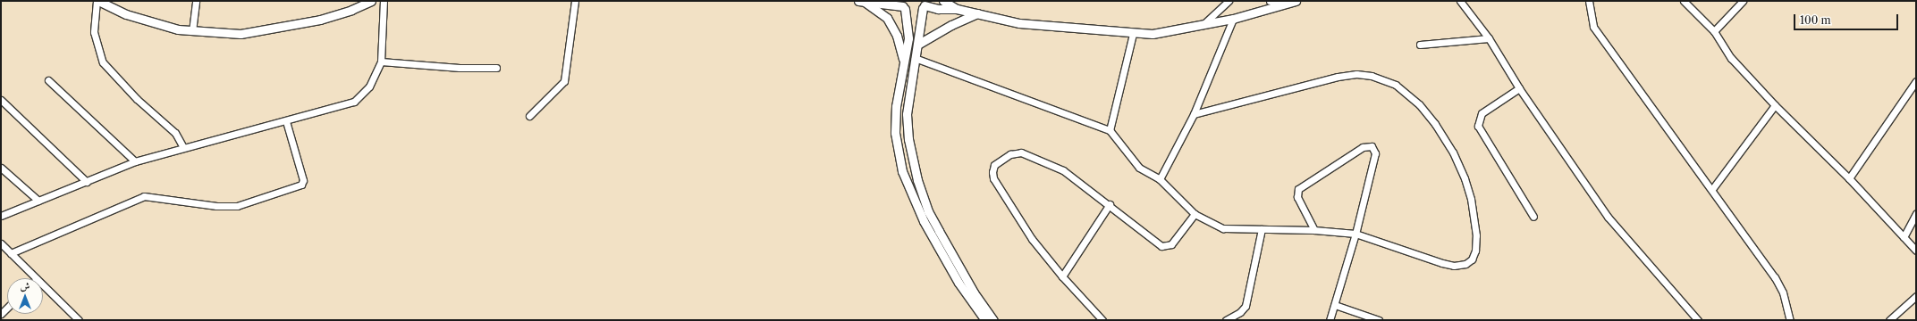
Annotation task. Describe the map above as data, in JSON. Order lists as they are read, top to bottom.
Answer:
{
  "scale_bar": "100 m",
  "north": "top"
}
